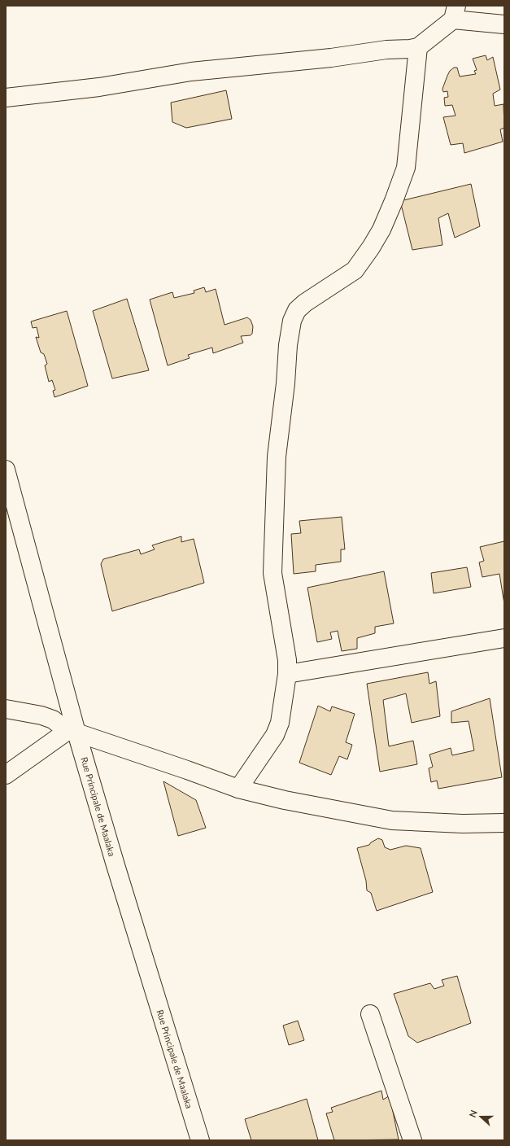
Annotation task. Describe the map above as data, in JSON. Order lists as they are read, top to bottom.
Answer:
{
  "streets": {
    "street": ["Rue Principale de Maalaka"]
  },
  "north": "left"
}
